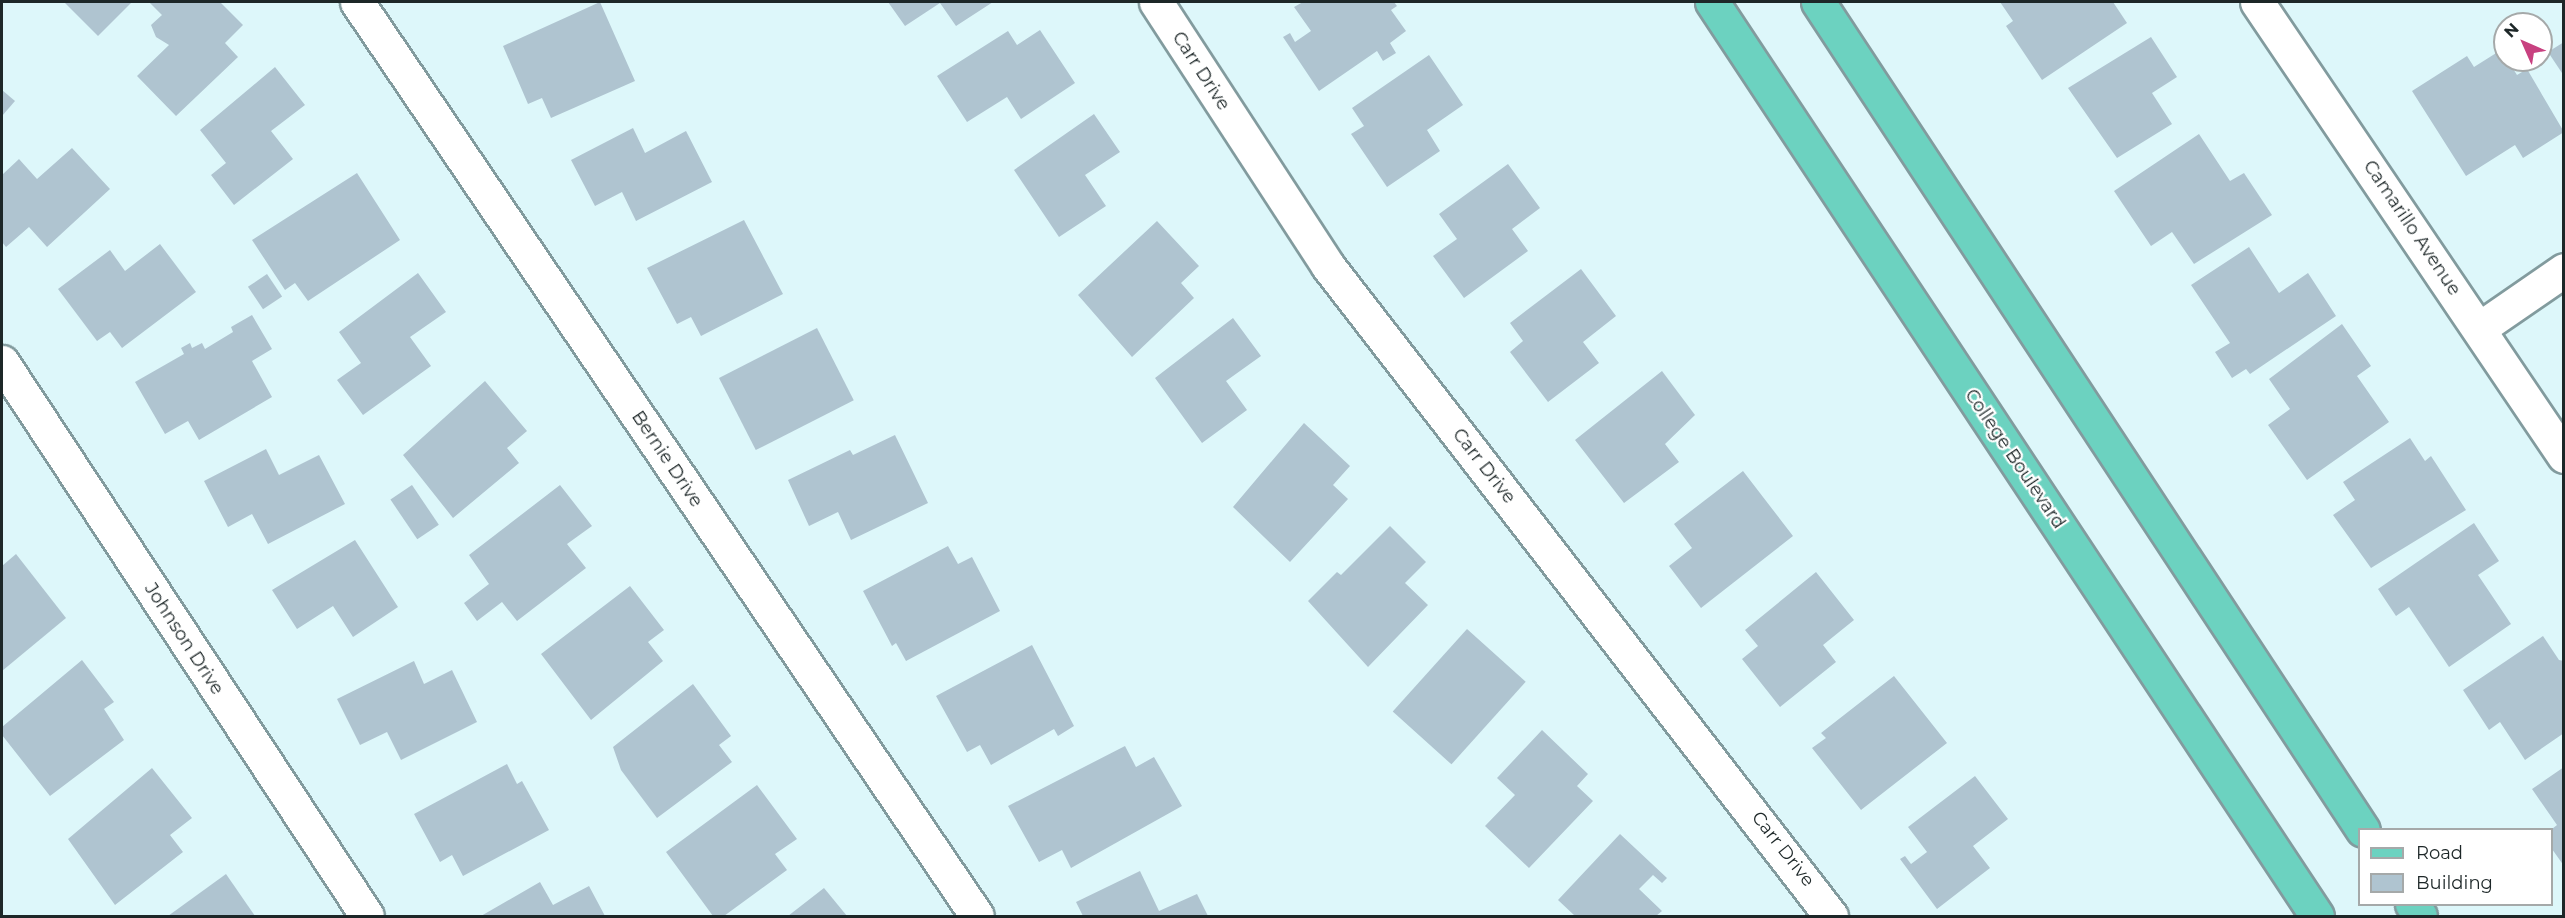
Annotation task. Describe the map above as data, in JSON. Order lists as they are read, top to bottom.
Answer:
{
  "streets": {
    "main road": ["College Boulevard"],
    "street": [
      "Carr Drive",
      "Camarillo Avenue",
      "Bernie Drive",
      "Johnson Drive"
    ]
  },
  "legend": ["Road", "Building"],
  "north": "top left"
}
